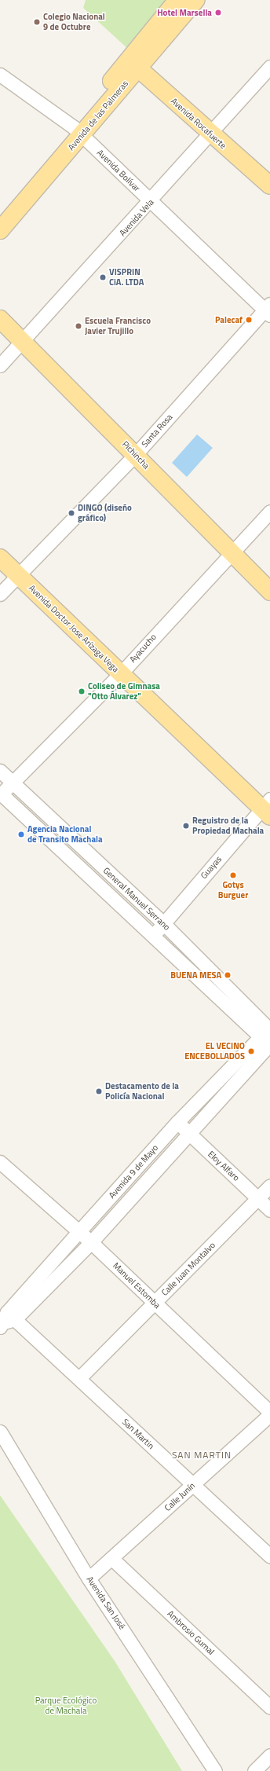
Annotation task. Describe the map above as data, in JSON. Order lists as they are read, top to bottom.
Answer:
{
  "streets": {
    "main road": [
      "Avenida de las Palmeras",
      "Avenida Rocafuerte",
      "Pichincha",
      "Avenida Doctor Jose Arízaga Vega"
    ],
    "street": [
      "Avenida Bolívar",
      "Avenida Vela",
      "Santa Rosa",
      "Ayacucho",
      "Guayas",
      "General Manuel Serrano",
      "Eloy Alfaro",
      "Avenida 9 de Mayo",
      "Calle Juan Montalvo",
      "Manuel Estomba",
      "San Martin",
      "Calle Junín",
      "Avenida San José",
      "Ambrosio Gumal"
    ]
  },
  "crossings": [
    ["Avenida de las Palmeras", "Avenida Rocafuerte"],
    ["Avenida de las Palmeras", "Avenida Bolívar"],
    ["Avenida Rocafuerte", "Avenida Vela"],
    ["Avenida Bolívar", "Avenida Vela"],
    ["Avenida Bolívar", "Santa Rosa"],
    ["Avenida Vela", "Pichincha"],
    ["Santa Rosa", "Pichincha"],
    ["Santa Rosa", "Avenida Doctor Jose Arízaga Vega"],
    ["Pichincha", "Ayacucho"],
    ["Avenida Doctor Jose Arízaga Vega", "Ayacucho"],
    ["Avenida Doctor Jose Arízaga Vega", "Guayas"],
    ["Ayacucho", "General Manuel Serrano"],
    ["Guayas", "General Manuel Serrano"],
    ["General Manuel Serrano", "Avenida 9 de Mayo"],
    ["Eloy Alfaro", "Avenida 9 de Mayo"],
    ["Eloy Alfaro", "Calle Juan Montalvo"],
    ["Avenida 9 de Mayo", "Manuel Estomba"],
    ["Avenida 9 de Mayo", "San Martin"],
    ["Calle Juan Montalvo", "Manuel Estomba"],
    ["Calle Juan Montalvo", "San Martin"],
    ["San Martin", "Calle Junín"],
    ["Calle Junín", "Avenida San José"],
    ["Calle Junín", "Ambrosio Gumal"]
  ],
  "districts": ["SAN MARTIN"],
  "parks": ["Parque Ecológico de Machala"],
  "places": [
    "Hotel Marsella",
    "Colegio Nacional 9 de Octubre",
    "VISPRIN CiA. LTDA",
    "Palecaf",
    "Escuela Francisco Javier Trujillo",
    "DINGO (diseño gráfico)",
    "Coliseo de Gimnasa \"Otto Álvarez\"",
    "Reguistro de la Propiedad Machala",
    "Agencia Nacional de Transito Machala",
    "Gotys Burguer",
    "BUENA MESA",
    "EL VECINO ENCEBOLLADOS",
    "Destacamento de la Policía Nacional"
  ]
}
